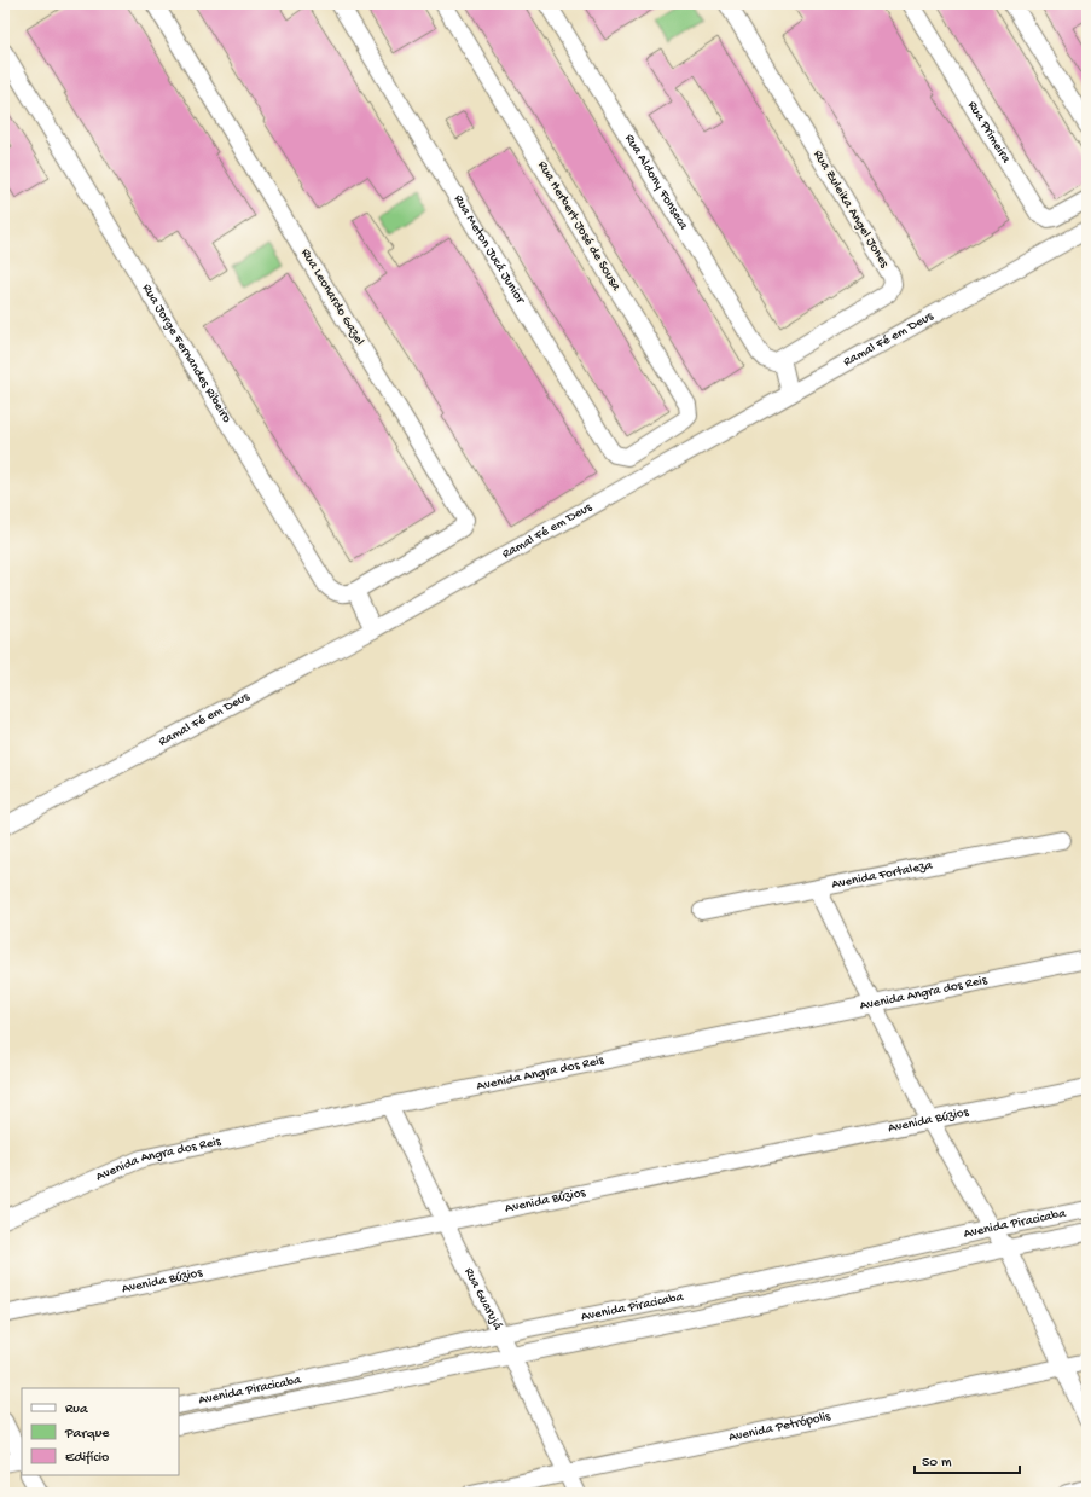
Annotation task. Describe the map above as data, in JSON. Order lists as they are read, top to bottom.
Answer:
{
  "streets": {
    "street": [
      "Rua Primeira",
      "Rua Aldony Fonseca",
      "Rua Zuleika Angel Jones",
      "Rua Herbert José de Sousa",
      "Rua Meton Jucá Junior",
      "Rua Leonardo Gazel",
      "Ramal Fé em Deus",
      "Rua Jorge Fernandes Ribeiro",
      "Avenida Fortaleza",
      "Avenida Angra dos Reis",
      "Avenida Búzios",
      "Avenida Piracicaba",
      "Rua Guarujá",
      "Avenida Petrópolis"
    ]
  },
  "crossings": [
    ["Rua Aldony Fonseca", "Rua Zuleika Angel Jones"],
    ["Rua Herbert José de Sousa", "Rua Meton Jucá Junior"],
    ["Rua Leonardo Gazel", "Rua Jorge Fernandes Ribeiro"],
    ["Avenida Angra dos Reis", "Rua Guarujá"],
    ["Avenida Búzios", "Rua Guarujá"],
    ["Avenida Piracicaba", "Rua Guarujá"],
    ["Rua Guarujá", "Avenida Petrópolis"]
  ],
  "legend": ["Rua", "Parque", "Edifício"],
  "scale_bar": "50 m"
}
